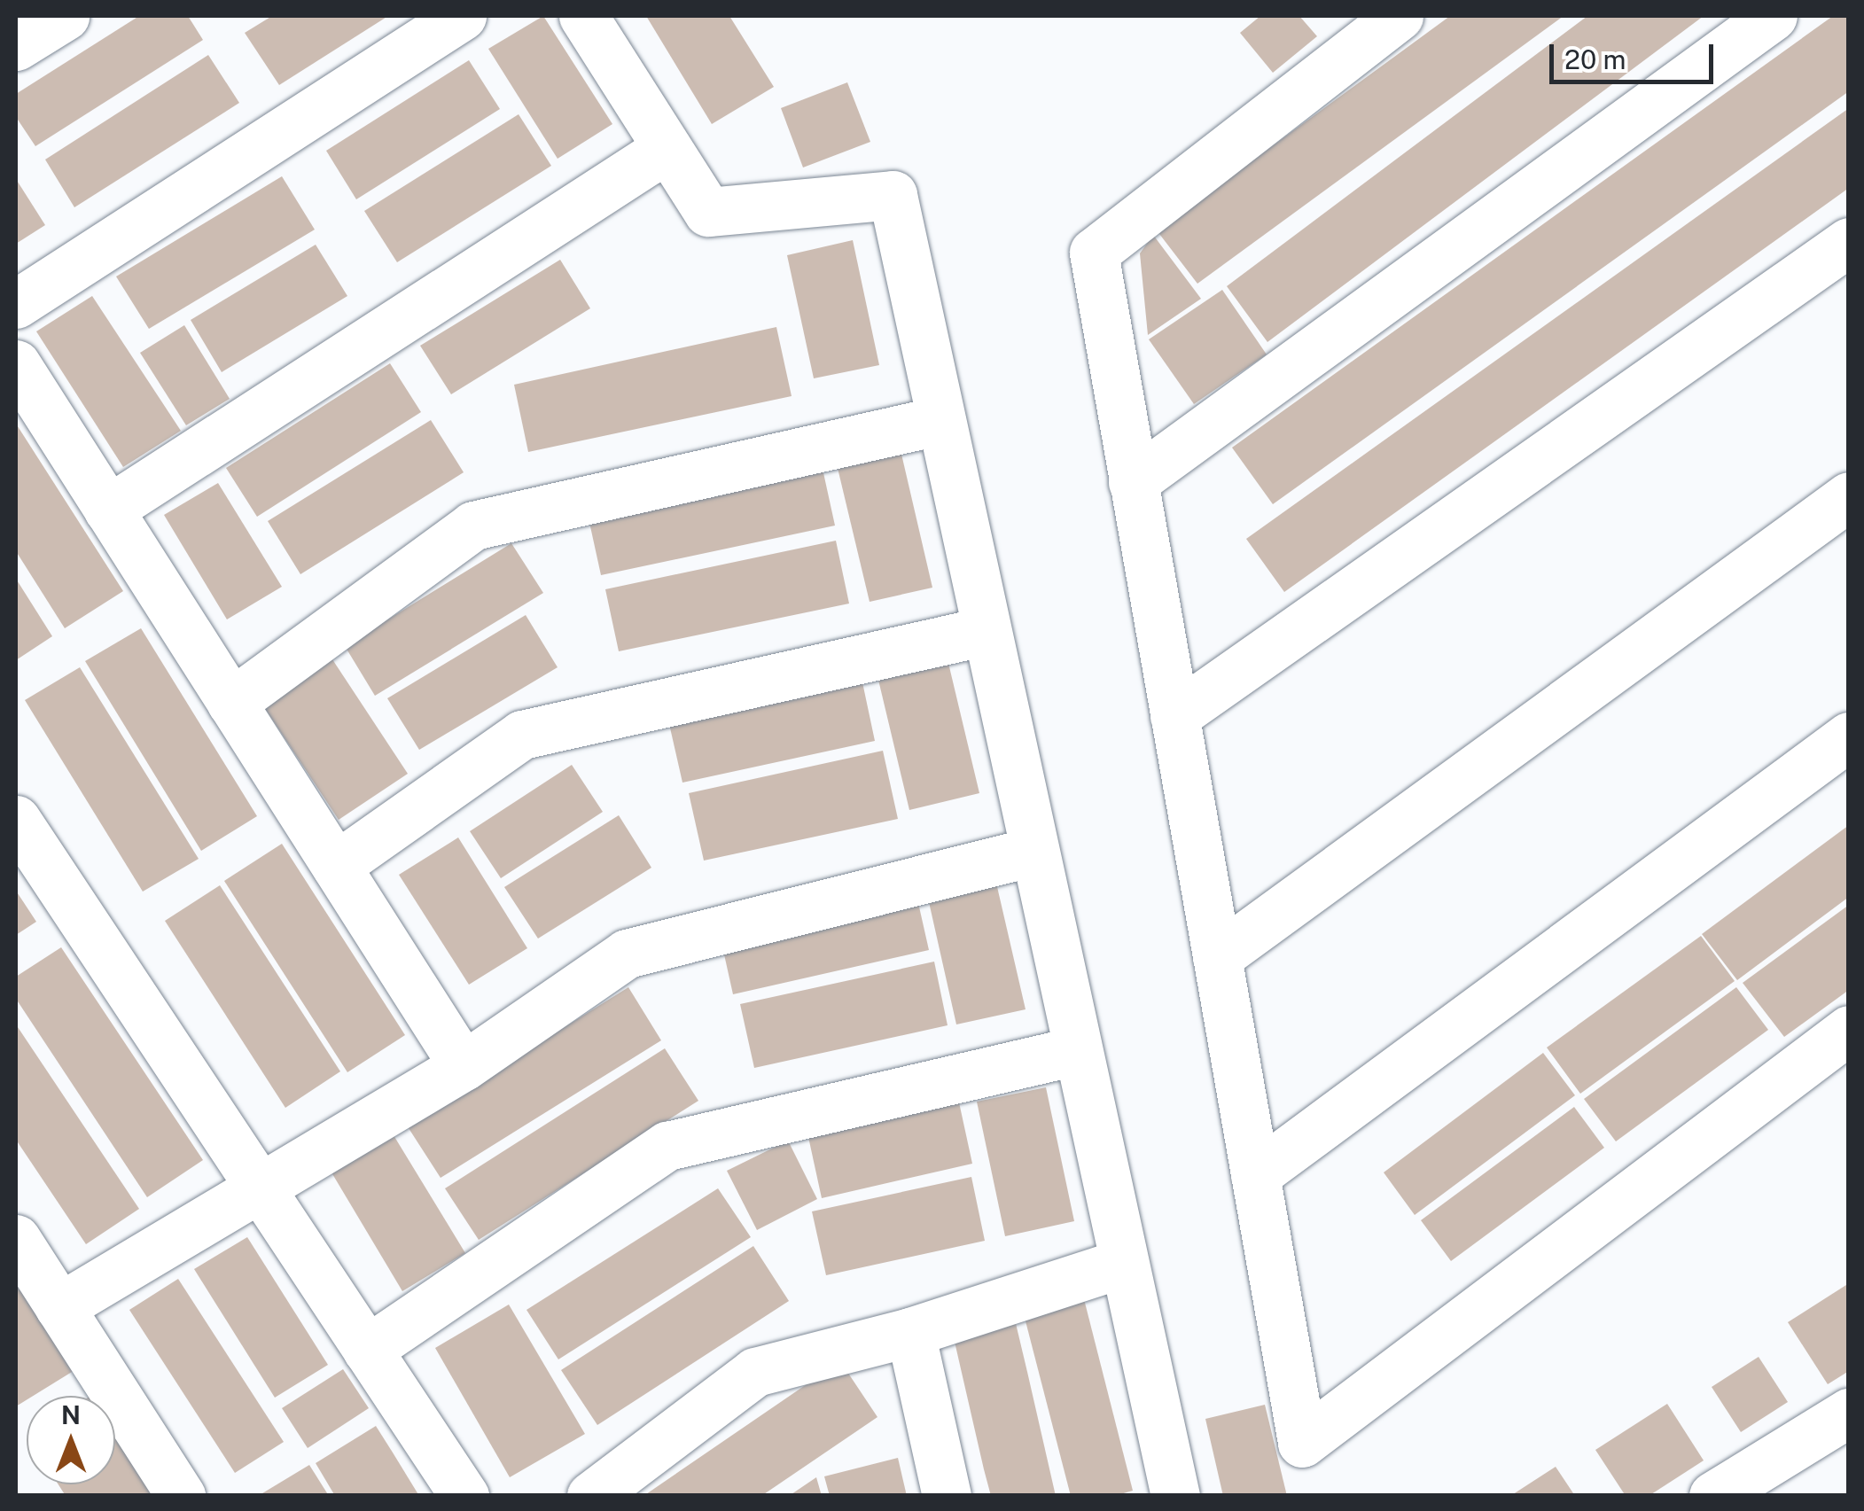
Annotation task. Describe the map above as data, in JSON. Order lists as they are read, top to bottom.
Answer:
{
  "scale_bar": "20 m",
  "north": "top"
}
